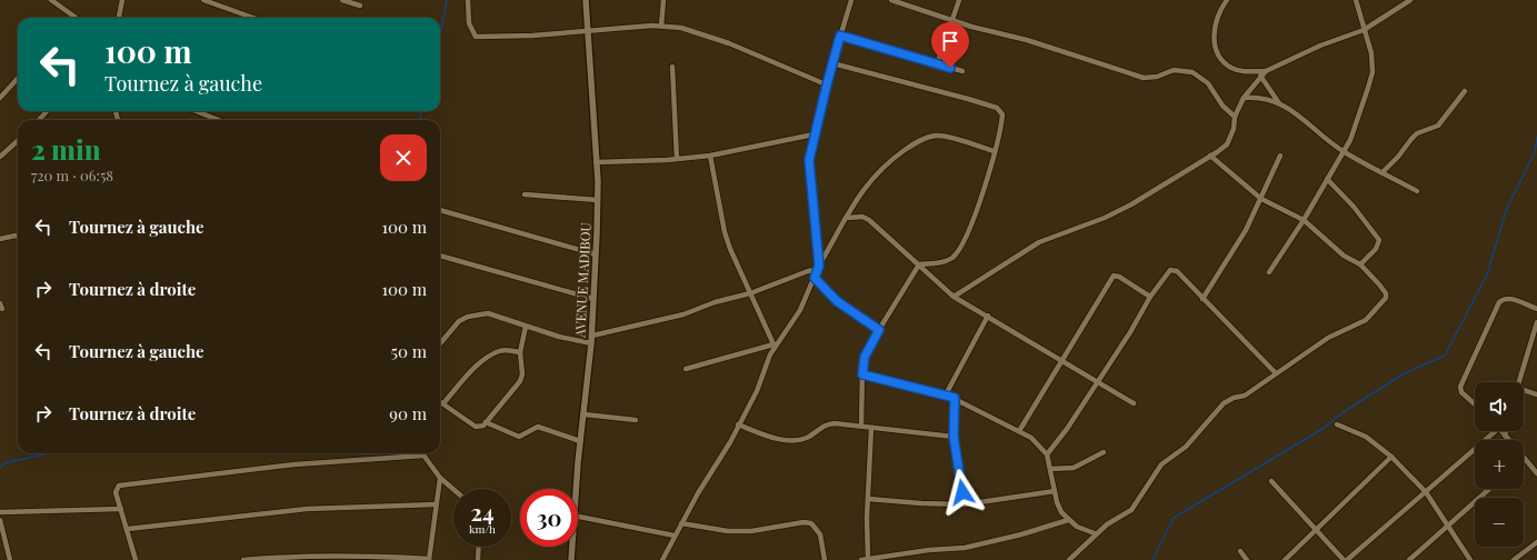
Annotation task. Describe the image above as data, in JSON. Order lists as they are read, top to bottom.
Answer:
{
  "streets": {
    "street": ["AVENUE MADIBOU"]
  },
  "page": {
    "turn": ["100 m", "Tournez à gauche"],
    "heading": ["2 min", "720 m · 06:58"],
    "list": [
      {
        "name": "Tournez à gauche",
        "value": "100 m"
      },
      {
        "name": "Tournez à droite",
        "value": "100 m"
      },
      {
        "name": "Tournez à gauche",
        "value": "50 m"
      },
      {
        "name": "Tournez à droite",
        "value": "90 m"
      }
    ],
    "map_buttons": ["+", "−"],
    "speed": "24 km/h",
    "limit": "30"
  }
}
